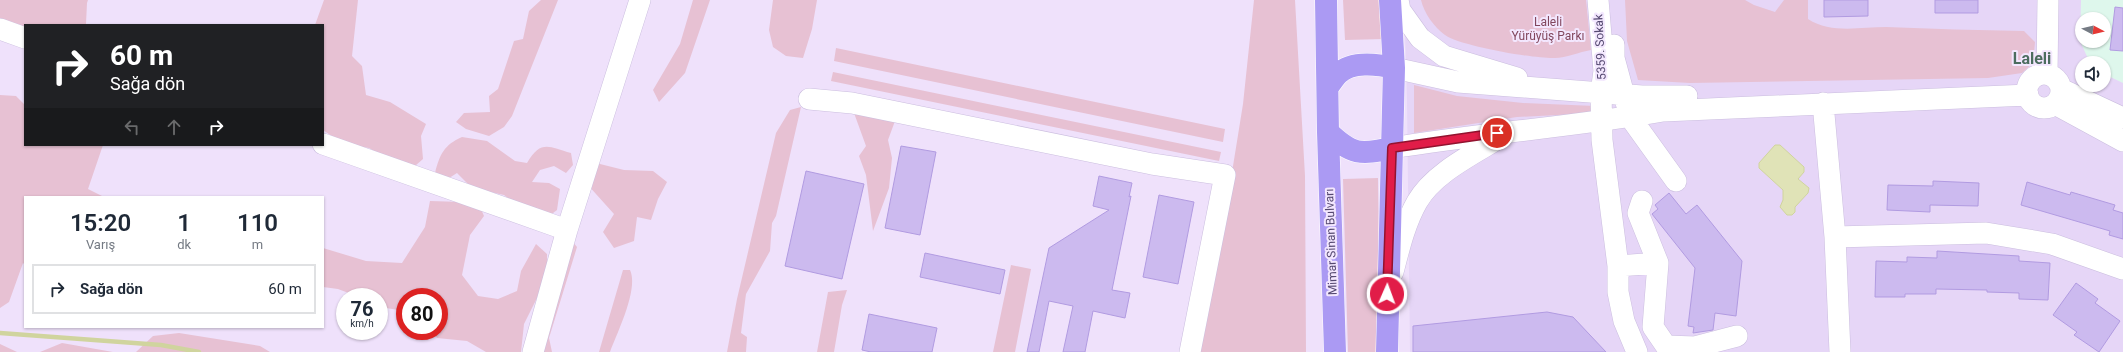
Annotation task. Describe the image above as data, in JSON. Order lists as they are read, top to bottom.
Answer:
{
  "streets": {
    "highway": ["Mimar Sinan Bulvarı"],
    "street": ["5359. Sokak"]
  },
  "districts": ["Laleli"],
  "parks": ["Laleli Yürüyüş Parkı"],
  "north": "right",
  "page": {
    "turn": ["60 m", "Sağa dön"],
    "eta": [
      "15:20",
      "Varış",
      "1",
      "dk",
      "110",
      "m"
    ],
    "list": [
      {
        "name": "Sağa dön",
        "value": "60 m"
      }
    ],
    "speed": "76 km/h",
    "limit": "80"
  }
}
